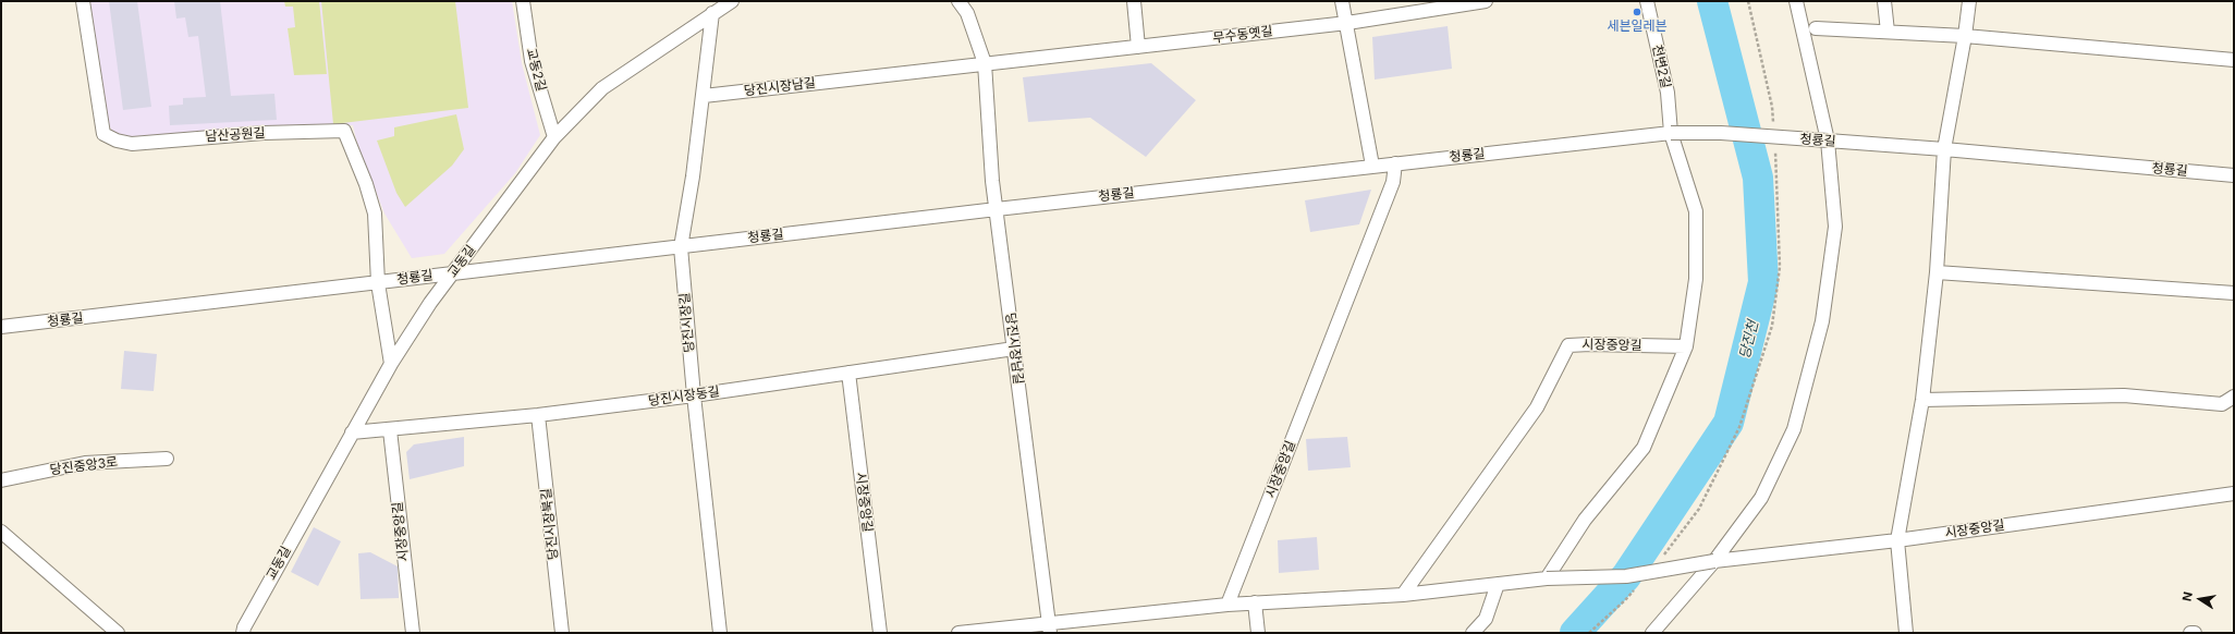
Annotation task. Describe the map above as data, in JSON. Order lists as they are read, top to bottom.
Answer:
{
  "streets": {
    "street": [
      "무수동옛길",
      "천변2길",
      "교동2길",
      "당진시장남길",
      "남산공원길",
      "청룡길",
      "교동길",
      "당진시장길",
      "시장중앙길",
      "당진시장동길",
      "당진중앙3로",
      "당진시장북길"
    ]
  },
  "crossings": [
    ["무수동옛길", "당진시장남길"],
    ["천변2길", "청룡길"],
    ["교동2길", "교동길"],
    ["당진시장남길", "청룡길"],
    ["당진시장남길", "당진시장길"],
    ["당진시장남길", "시장중앙길"],
    ["당진시장남길", "당진시장동길"],
    ["남산공원길", "청룡길"],
    ["청룡길", "교동길"],
    ["청룡길", "당진시장길"],
    ["청룡길", "시장중앙길"],
    ["교동길", "당진시장길"],
    ["교동길", "당진시장동길"],
    ["당진시장길", "당진시장동길"],
    ["시장중앙길", "당진시장동길"],
    ["당진시장동길", "당진시장북길"]
  ],
  "water": ["당진천"],
  "places": ["세븐일레븐"],
  "north": "left"
}
